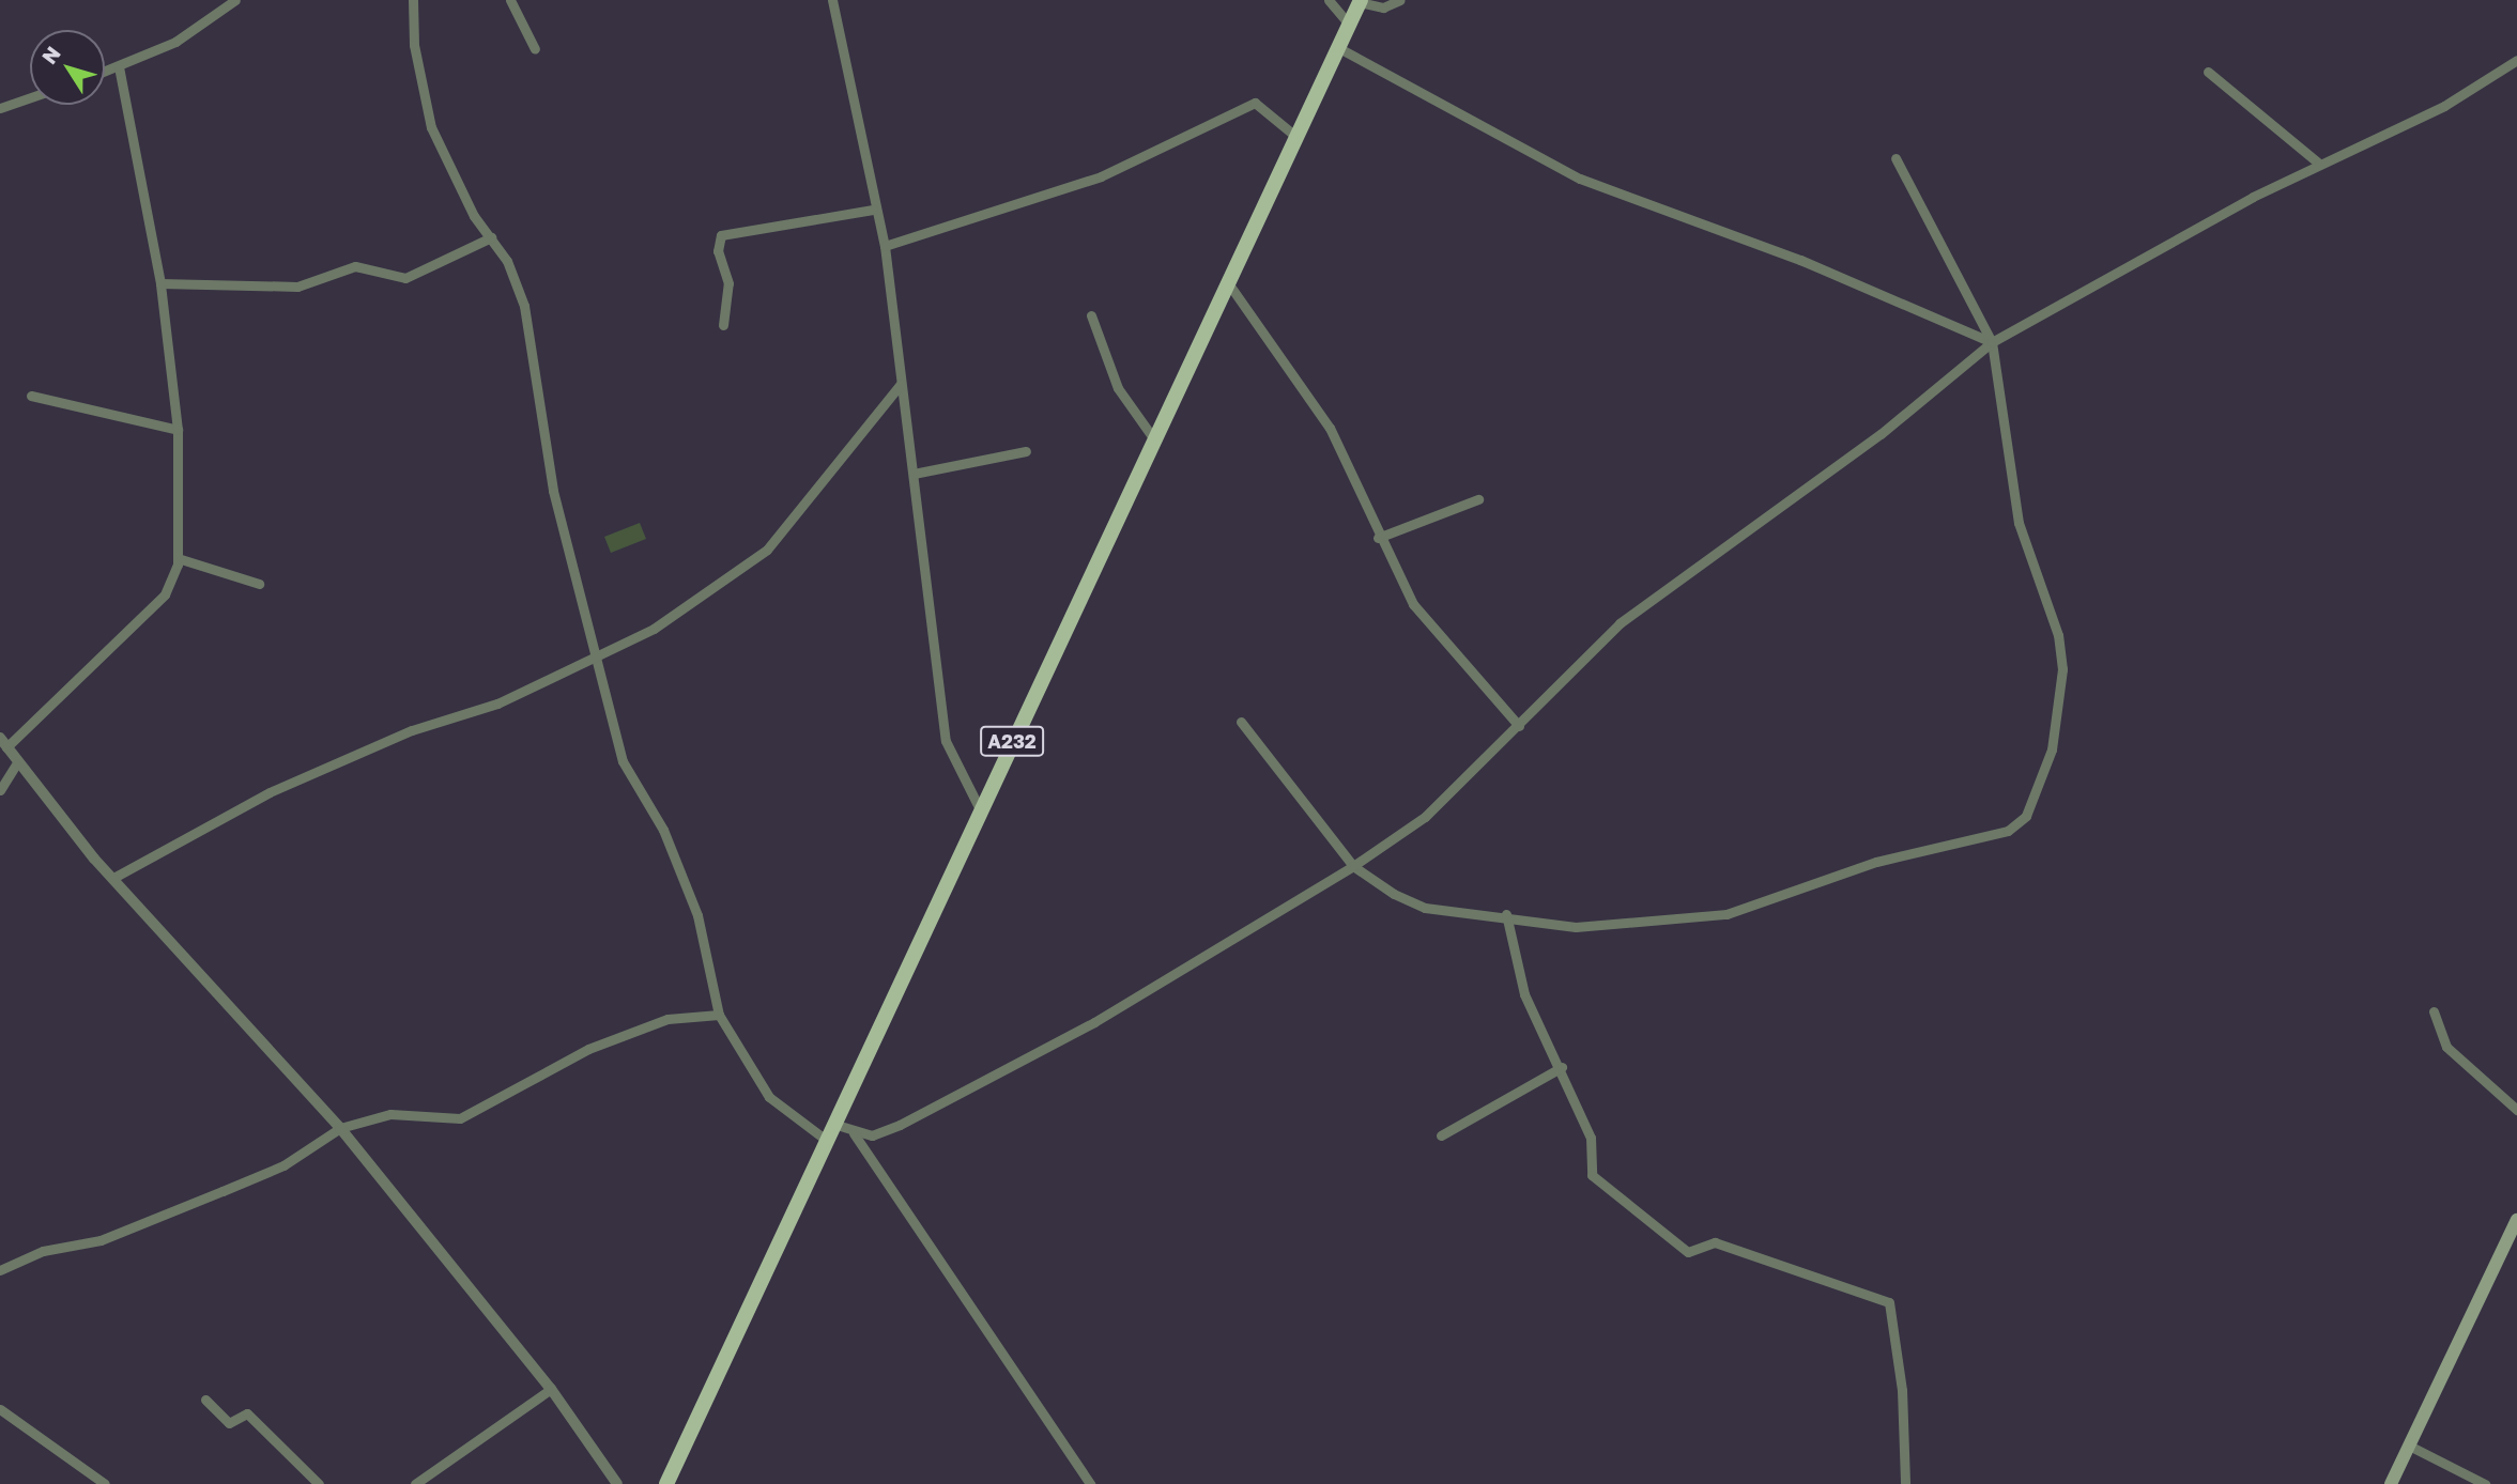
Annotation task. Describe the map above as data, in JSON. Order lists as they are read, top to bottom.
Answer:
{
  "streets": {
    "main road": ["A232"]
  },
  "north": "top left"
}
